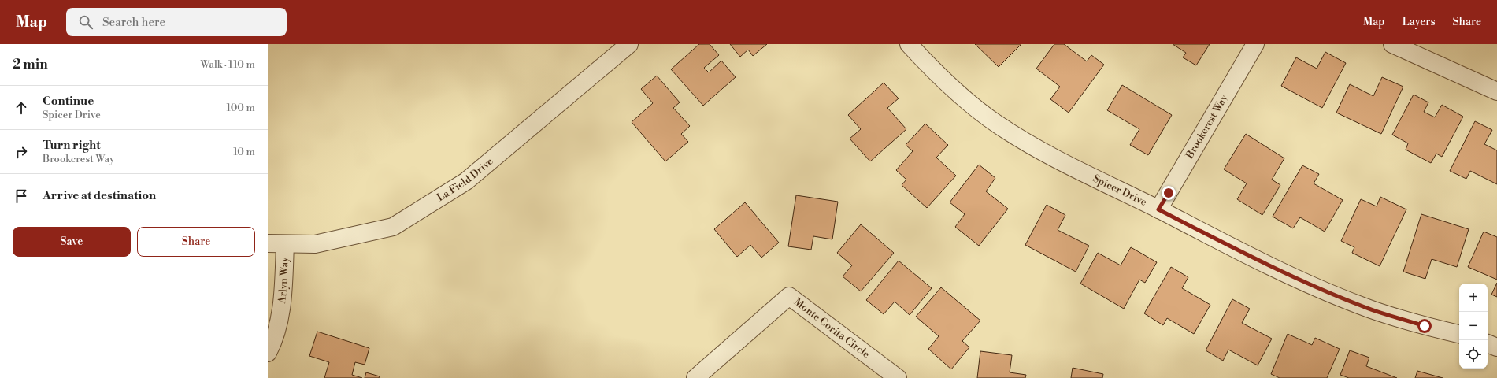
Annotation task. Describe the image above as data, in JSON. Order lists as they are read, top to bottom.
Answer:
{
  "streets": {
    "street": [
      "Brookcrest Way",
      "La Field Drive",
      "Spicer Drive",
      "Arlyn Way",
      "Monte Corita Circle"
    ]
  },
  "crossings": [
    ["Brookcrest Way", "Spicer Drive"],
    ["La Field Drive", "Arlyn Way"]
  ],
  "page": {
    "header": "Map",
    "search": "Search here",
    "nav": ["Map", "Layers", "Share"],
    "heading": ["2 min", "Walk · 110 m"],
    "list": [
      ["Continue", "Spicer Drive", "100 m"],
      ["Turn right", "Brookcrest Way", "10 m"],
      "Arrive at destination"
    ],
    "buttons": ["Save", "Share"],
    "map_buttons": ["+", "−"]
  }
}
